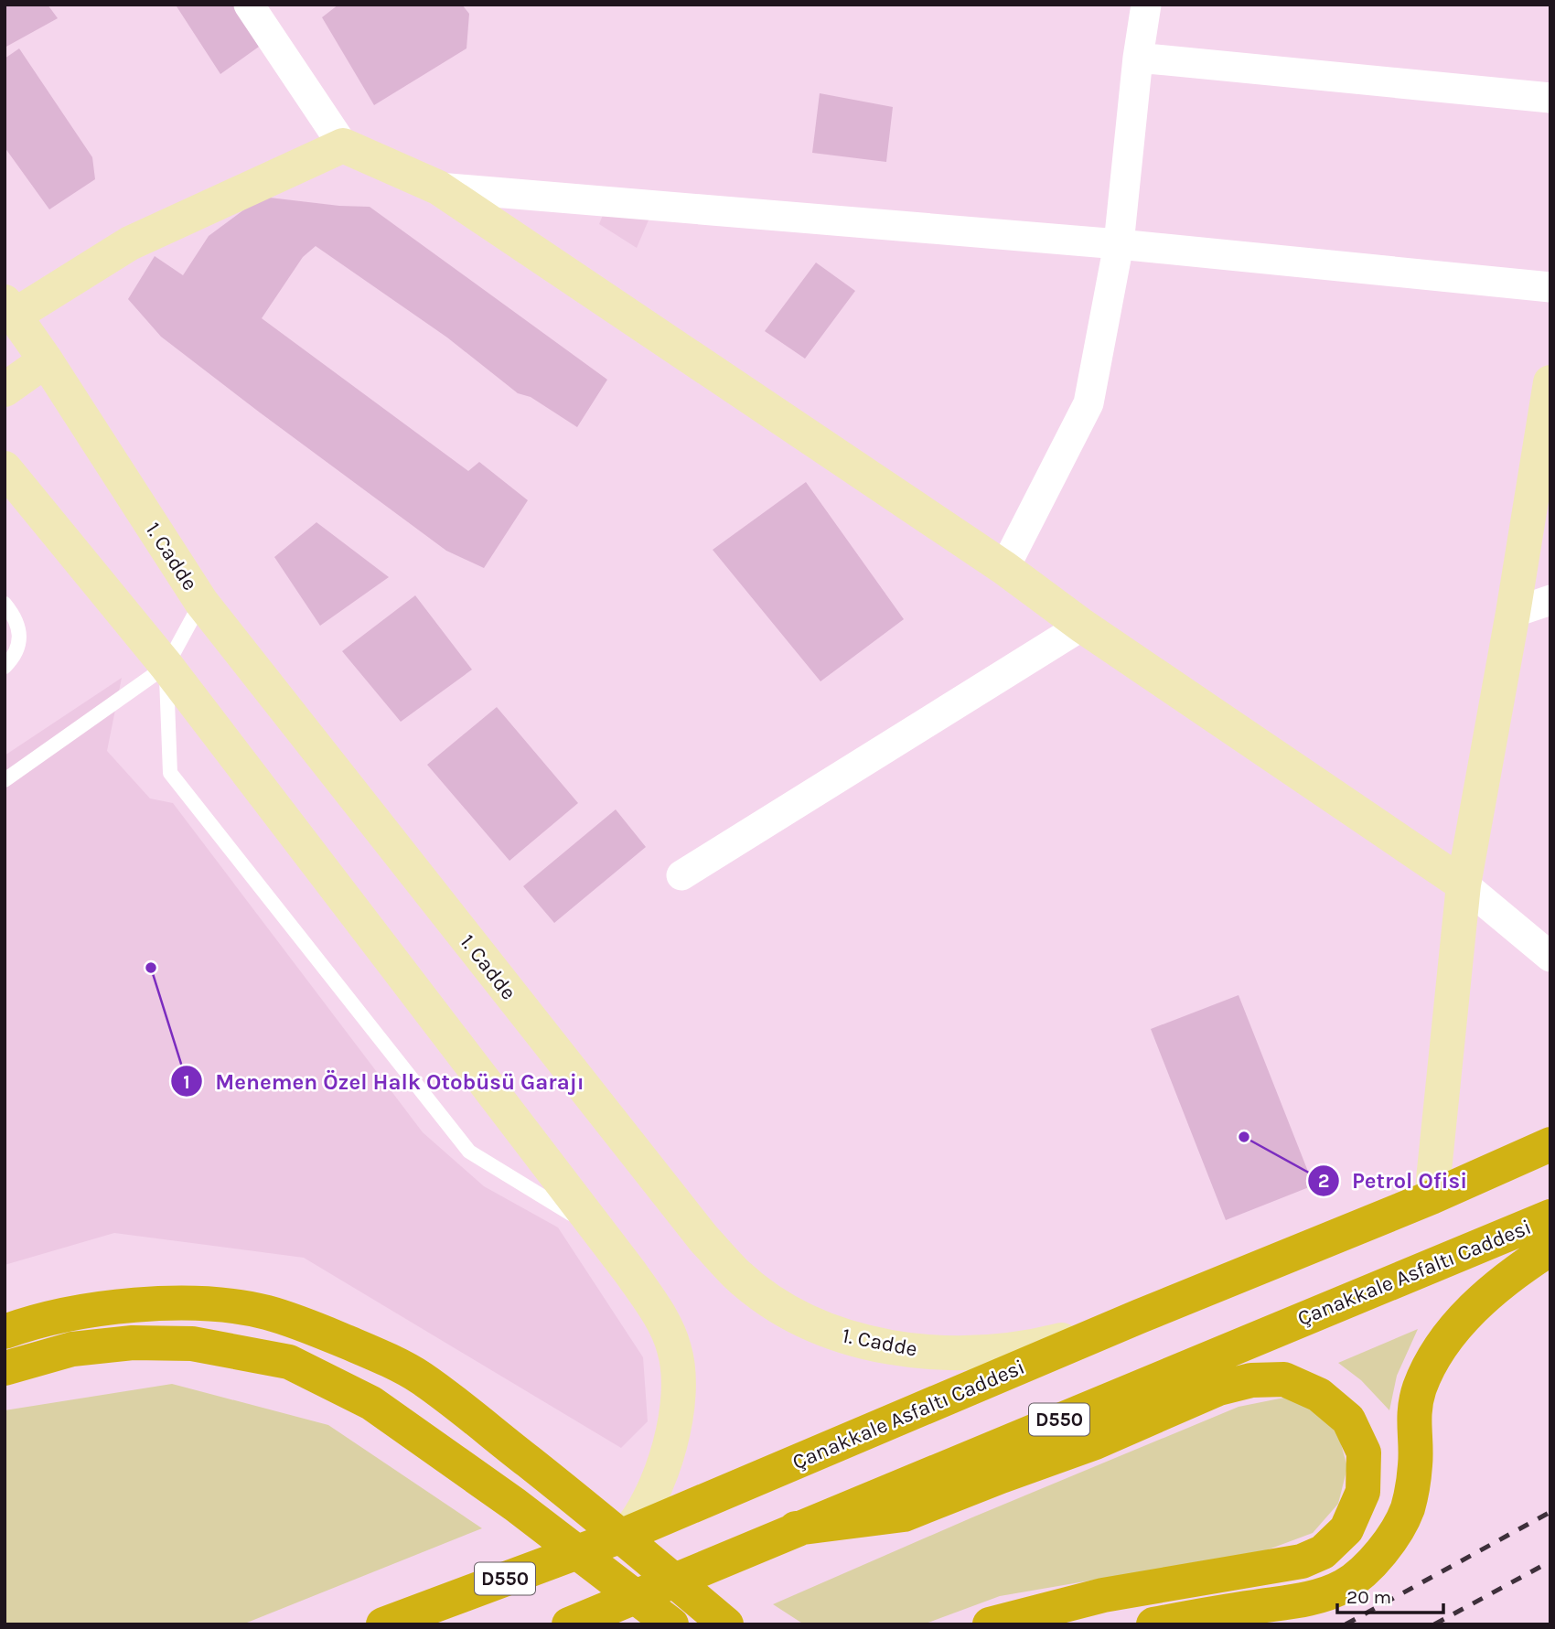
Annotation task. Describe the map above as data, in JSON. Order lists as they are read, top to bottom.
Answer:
{
  "streets": {
    "highway": ["Çanakkale Asfaltı Caddesi", "D550"],
    "main road": ["1. Cadde"]
  },
  "crossings": [
    ["1. Cadde", "Çanakkale Asfaltı Caddesi"]
  ],
  "places": ["Menemen Özel Halk Otobüsü Garajı", "Petrol Ofisi"],
  "scale_bar": "20 m"
}
